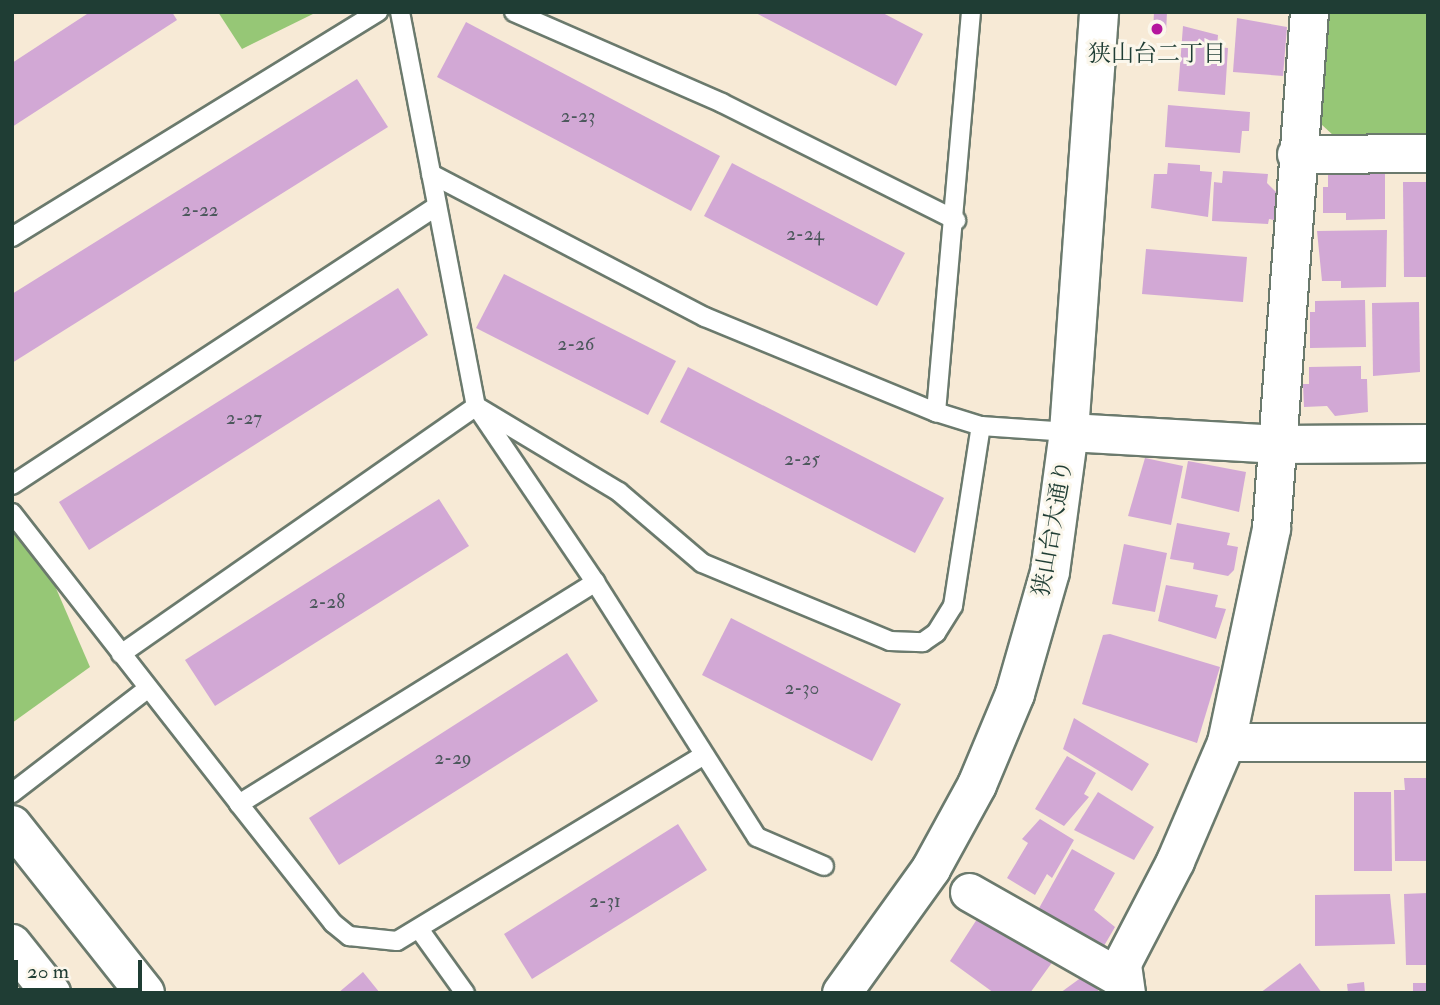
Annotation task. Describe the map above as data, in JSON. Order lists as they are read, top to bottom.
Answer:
{
  "streets": {
    "street": ["狭山台大通り"]
  },
  "places": ["狭山台二丁目"],
  "house_numbers": [
    "2-23",
    "2-22",
    "2-24",
    "2-26",
    "2-27",
    "2-25",
    "2-28",
    "2-30",
    "2-29",
    "2-31"
  ],
  "scale_bar": "20 m"
}
